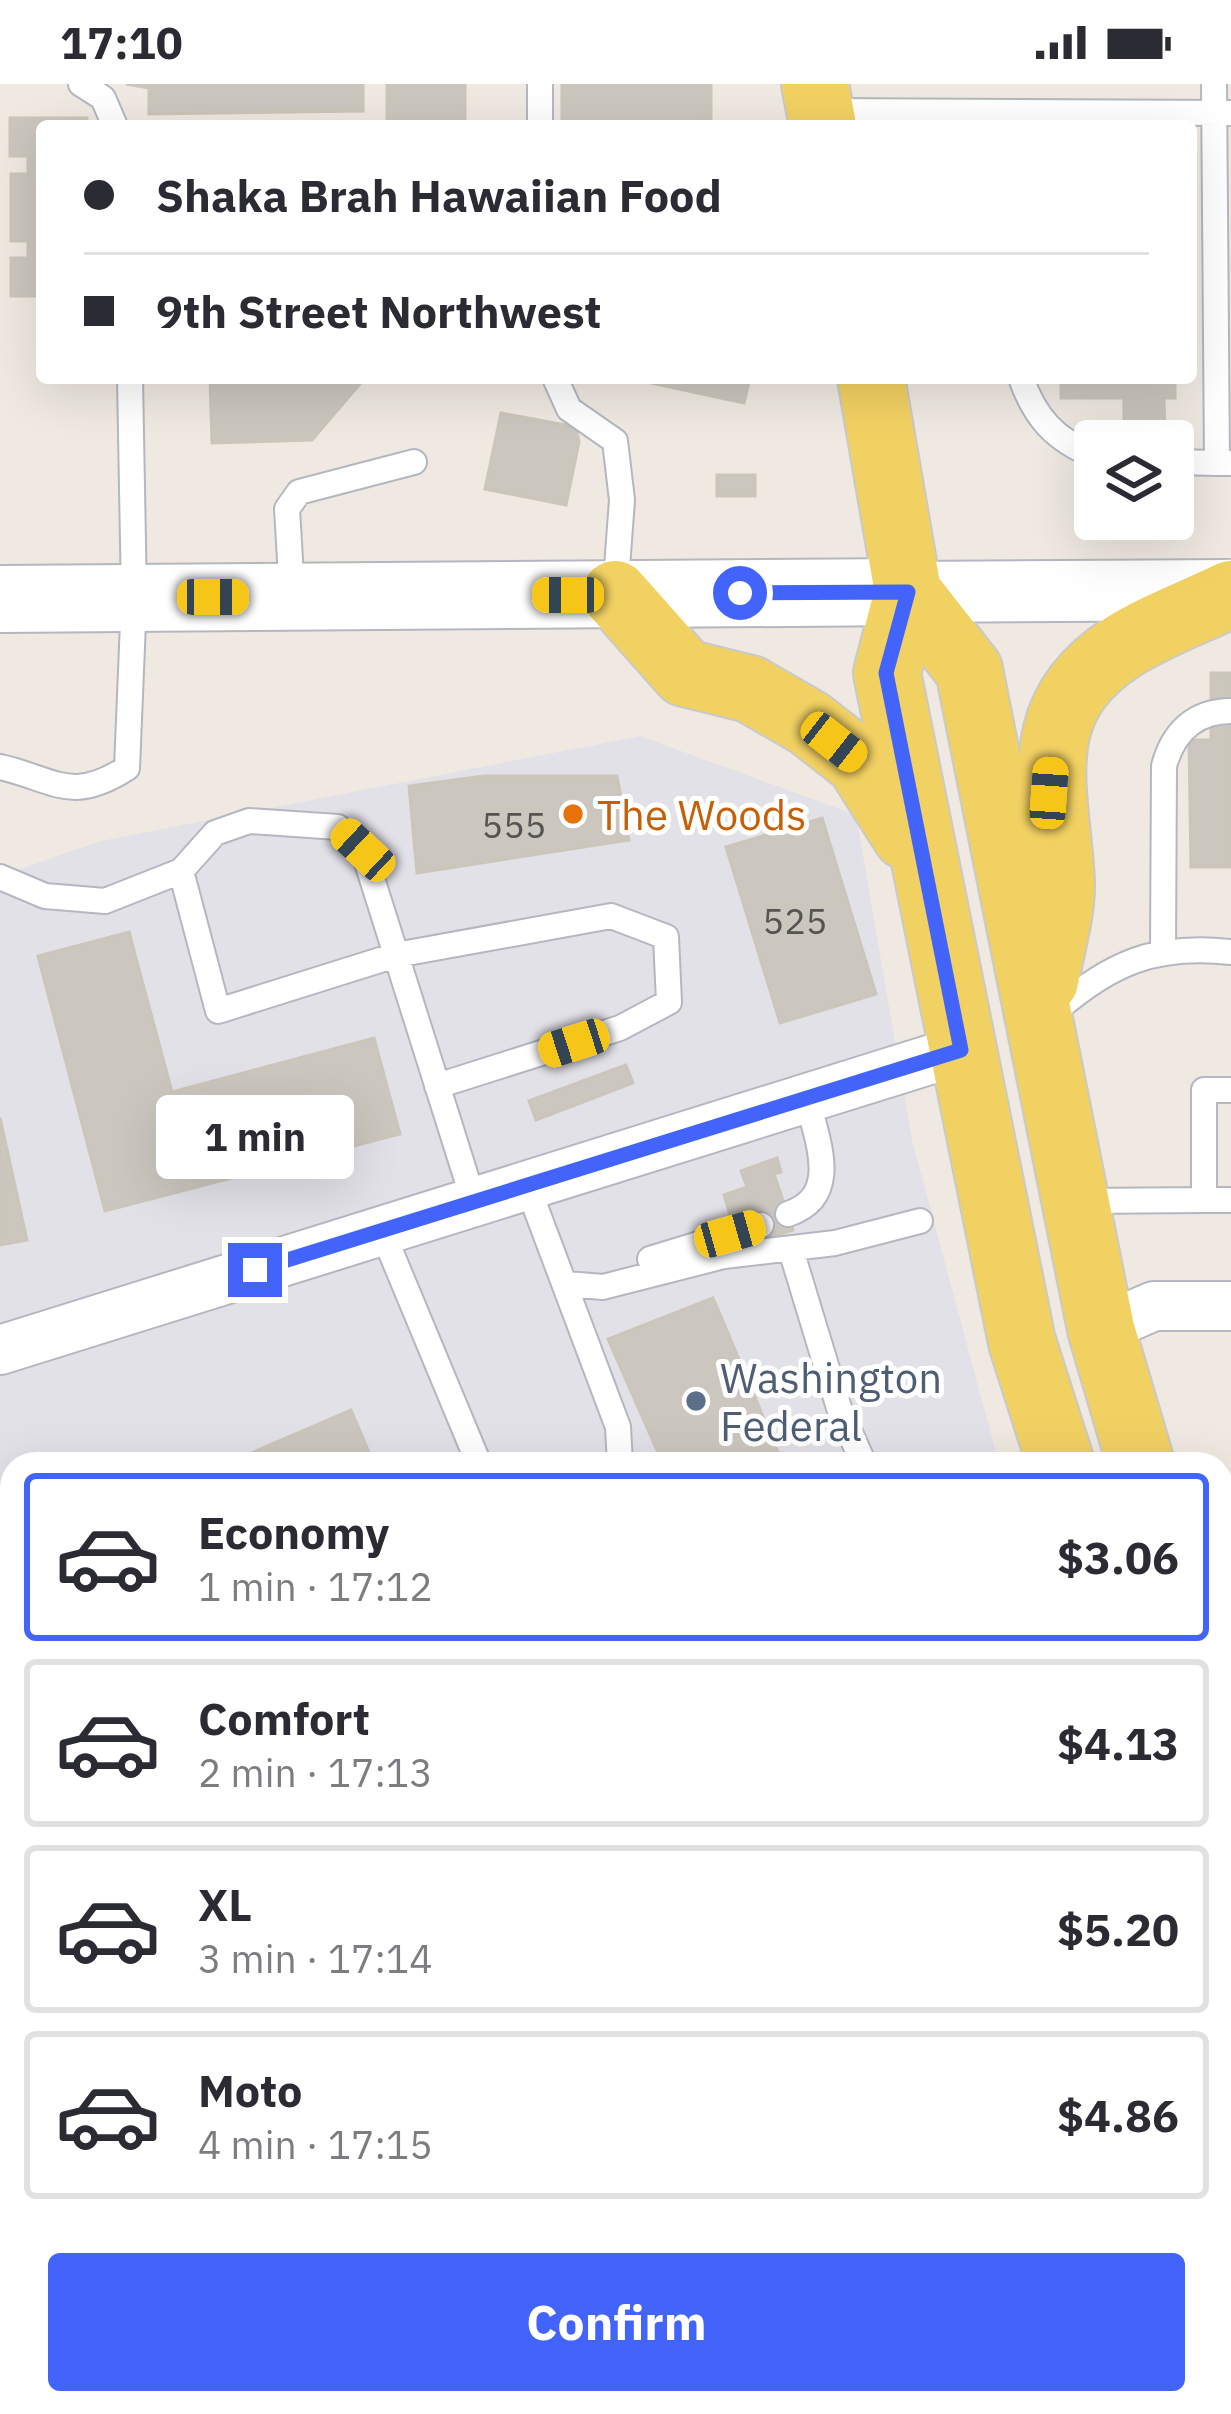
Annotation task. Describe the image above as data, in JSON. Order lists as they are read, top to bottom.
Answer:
{
  "places": ["The Woods", "Washington Federal"],
  "house_numbers": ["555", "525"],
  "page": {
    "status": "17:10",
    "banner": ["Shaka Brah Hawaiian Food", "9th Street Northwest"],
    "bubble": "1 min",
    "list": [
      {
        "name": "Economy",
        "note": "1 min · 17:12",
        "value": "$3.06"
      },
      {
        "name": "Comfort",
        "note": "2 min · 17:13",
        "value": "$4.13"
      },
      {
        "name": "XL",
        "note": "3 min · 17:14",
        "value": "$5.20"
      },
      {
        "name": "Moto",
        "note": "4 min · 17:15",
        "value": "$4.86"
      }
    ],
    "buttons": "Confirm"
  }
}
